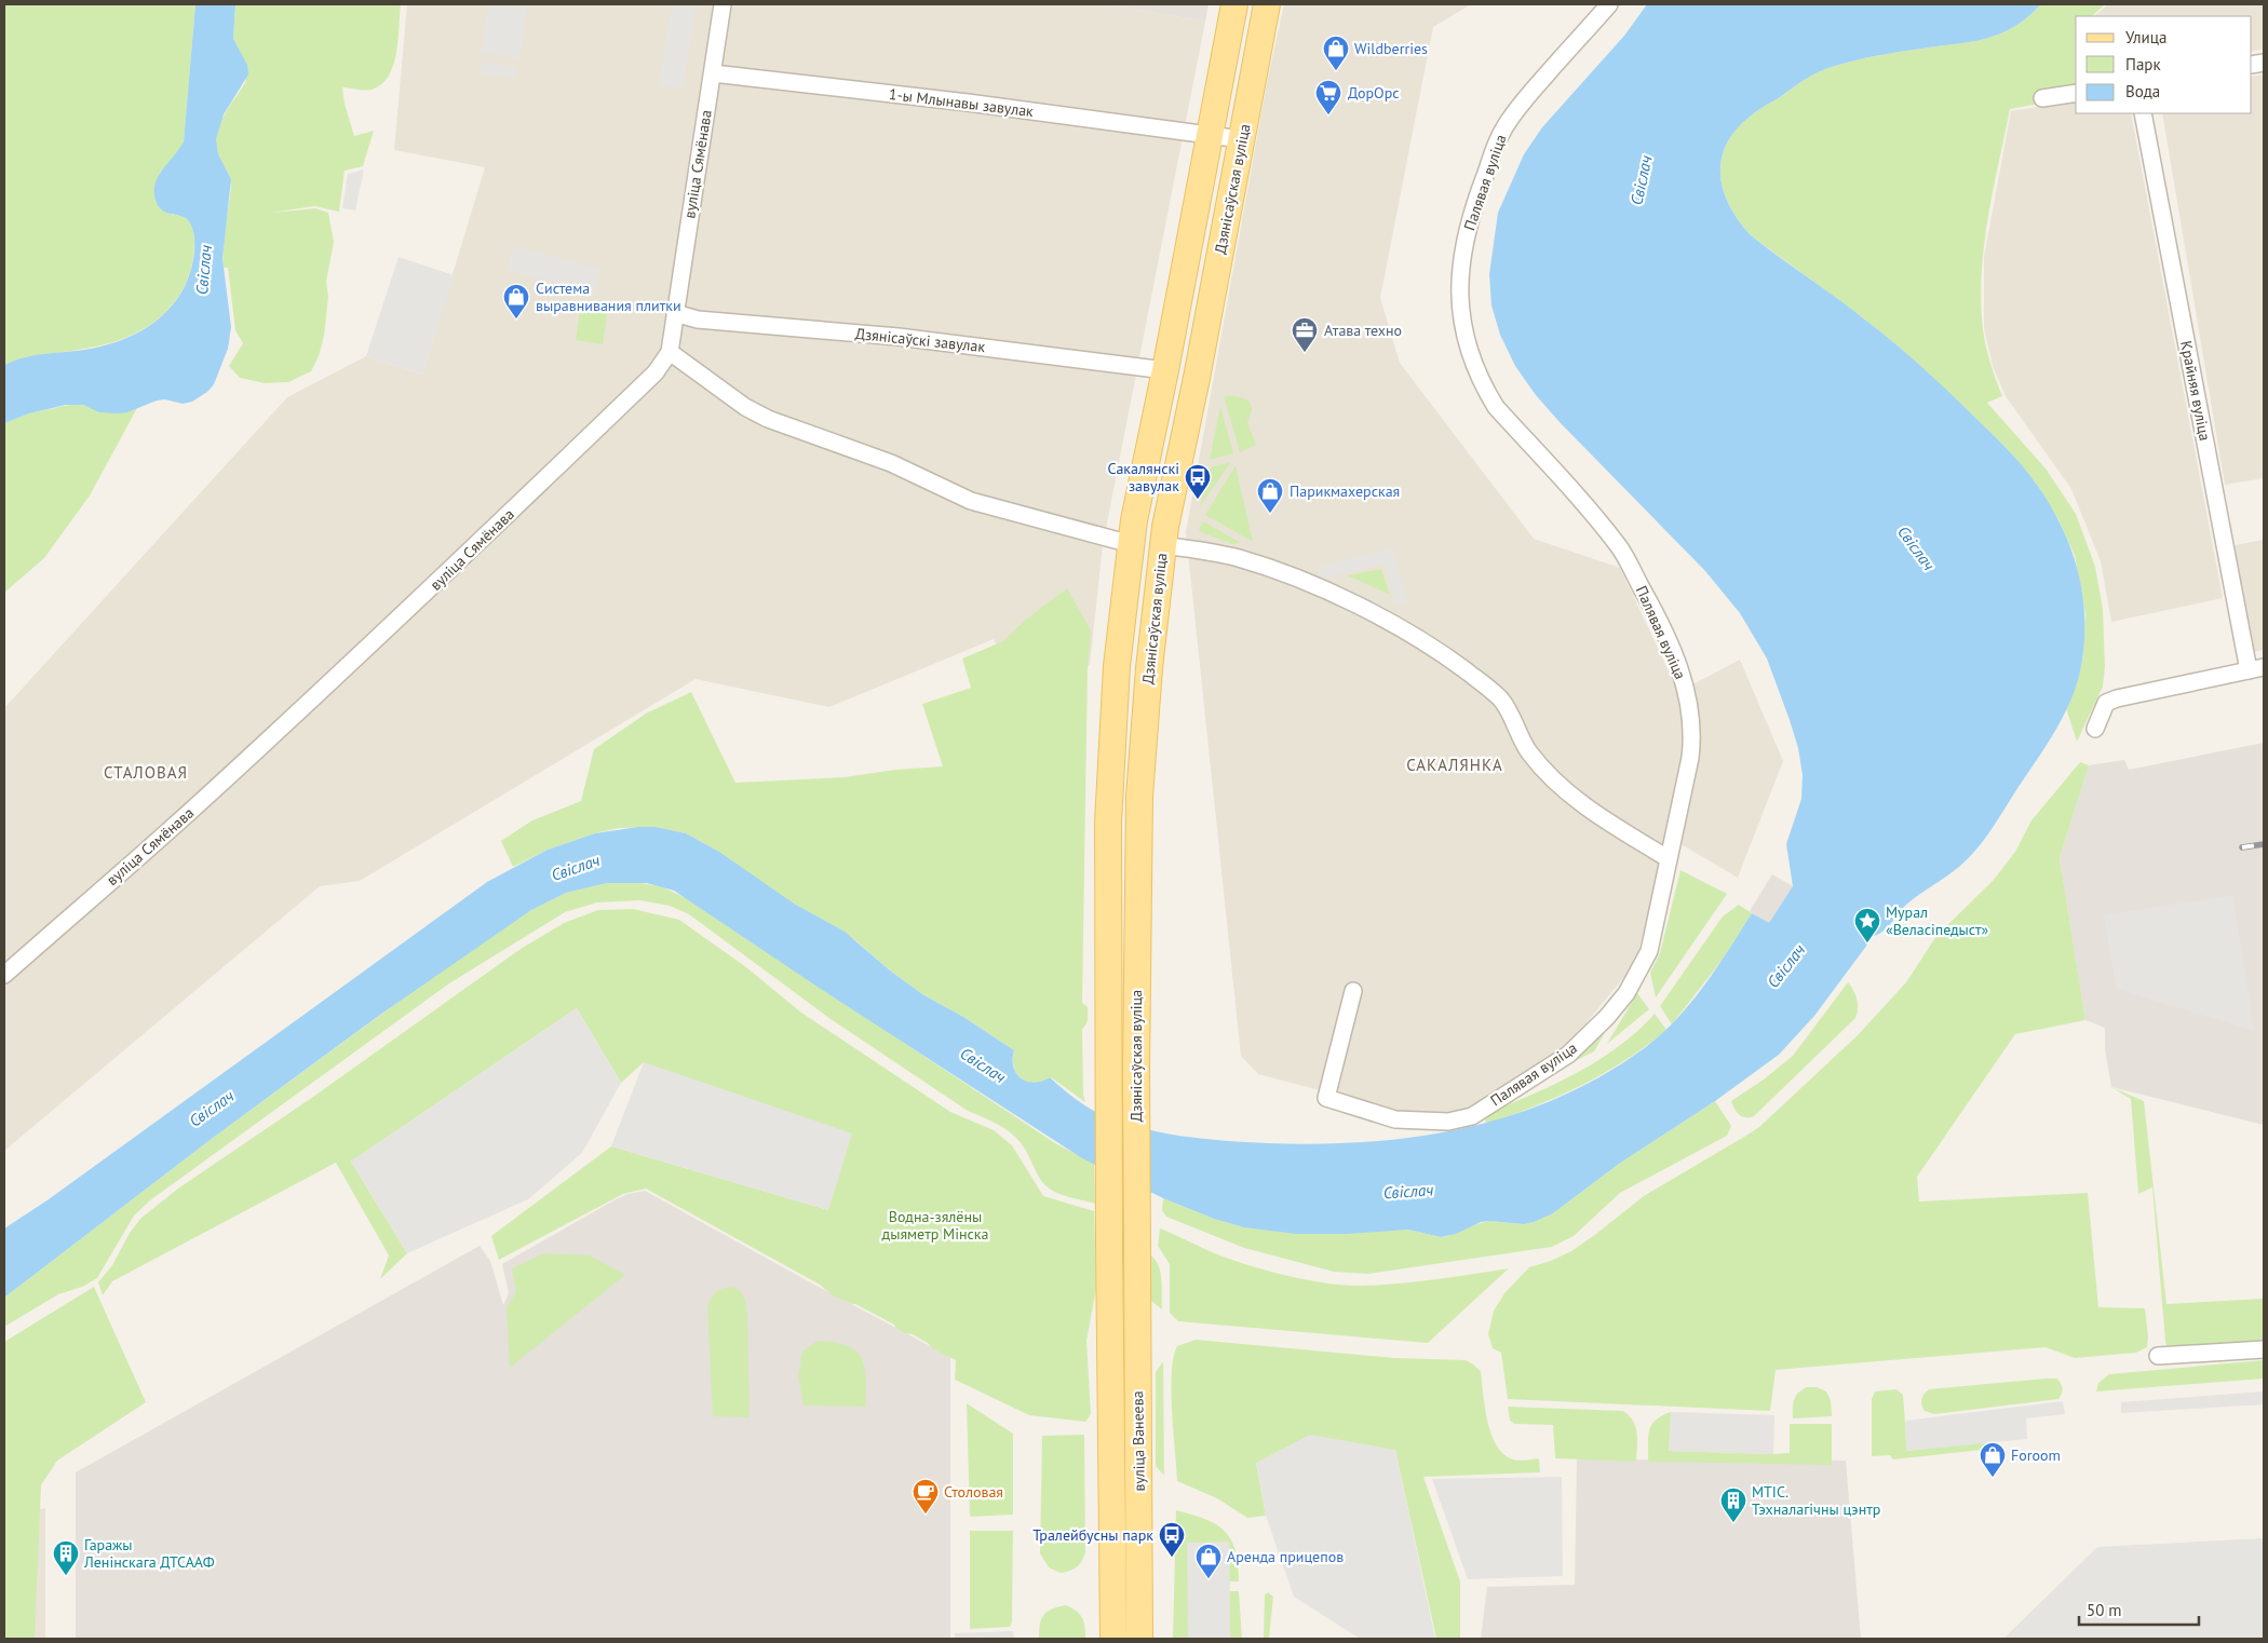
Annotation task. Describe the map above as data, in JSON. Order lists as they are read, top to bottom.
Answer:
{
  "streets": {
    "main road": ["Дзянісаўская вуліца", "вуліца Ванеева"],
    "street": [
      "1-ы Млынавы завулак",
      "вуліца Сямёнава",
      "Палявая вуліца",
      "Дзянісаўскі завулак",
      "Крайняя вуліца"
    ]
  },
  "crossings": [
    ["1-ы Млынавы завулак", "вуліца Сямёнава"],
    ["1-ы Млынавы завулак", "Дзянісаўская вуліца"],
    ["вуліца Сямёнава", "Дзянісаўскі завулак"],
    ["Дзянісаўская вуліца", "Дзянісаўскі завулак"],
    ["Дзянісаўская вуліца", "вуліца Ванеева"]
  ],
  "districts": ["САКАЛЯНКА", "СТАЛОВАЯ"],
  "water": ["Свіслач"],
  "parks": ["Водна-зялёны дыяметр Мінска"],
  "places": {
    "shop": [
      "Wildberries",
      "Система выравнивания плитки",
      "Парикмахерская",
      "Foroom",
      "Аренда прицепов"
    ],
    "supermarket": ["ДорОрс"],
    "office": ["Атава техно"],
    "bus stop": ["Сакалянскі завулак", "Тралейбусны парк"],
    "place": ["Мурал «Веласіпедыст»"],
    "cafe": ["Столовая"],
    "building": ["МТІС. Тэхналагічны цэнтр", "Гаражы Ленінскага ДТСААФ"]
  },
  "legend": ["Улица", "Парк", "Вода"],
  "scale_bar": "50 m"
}
